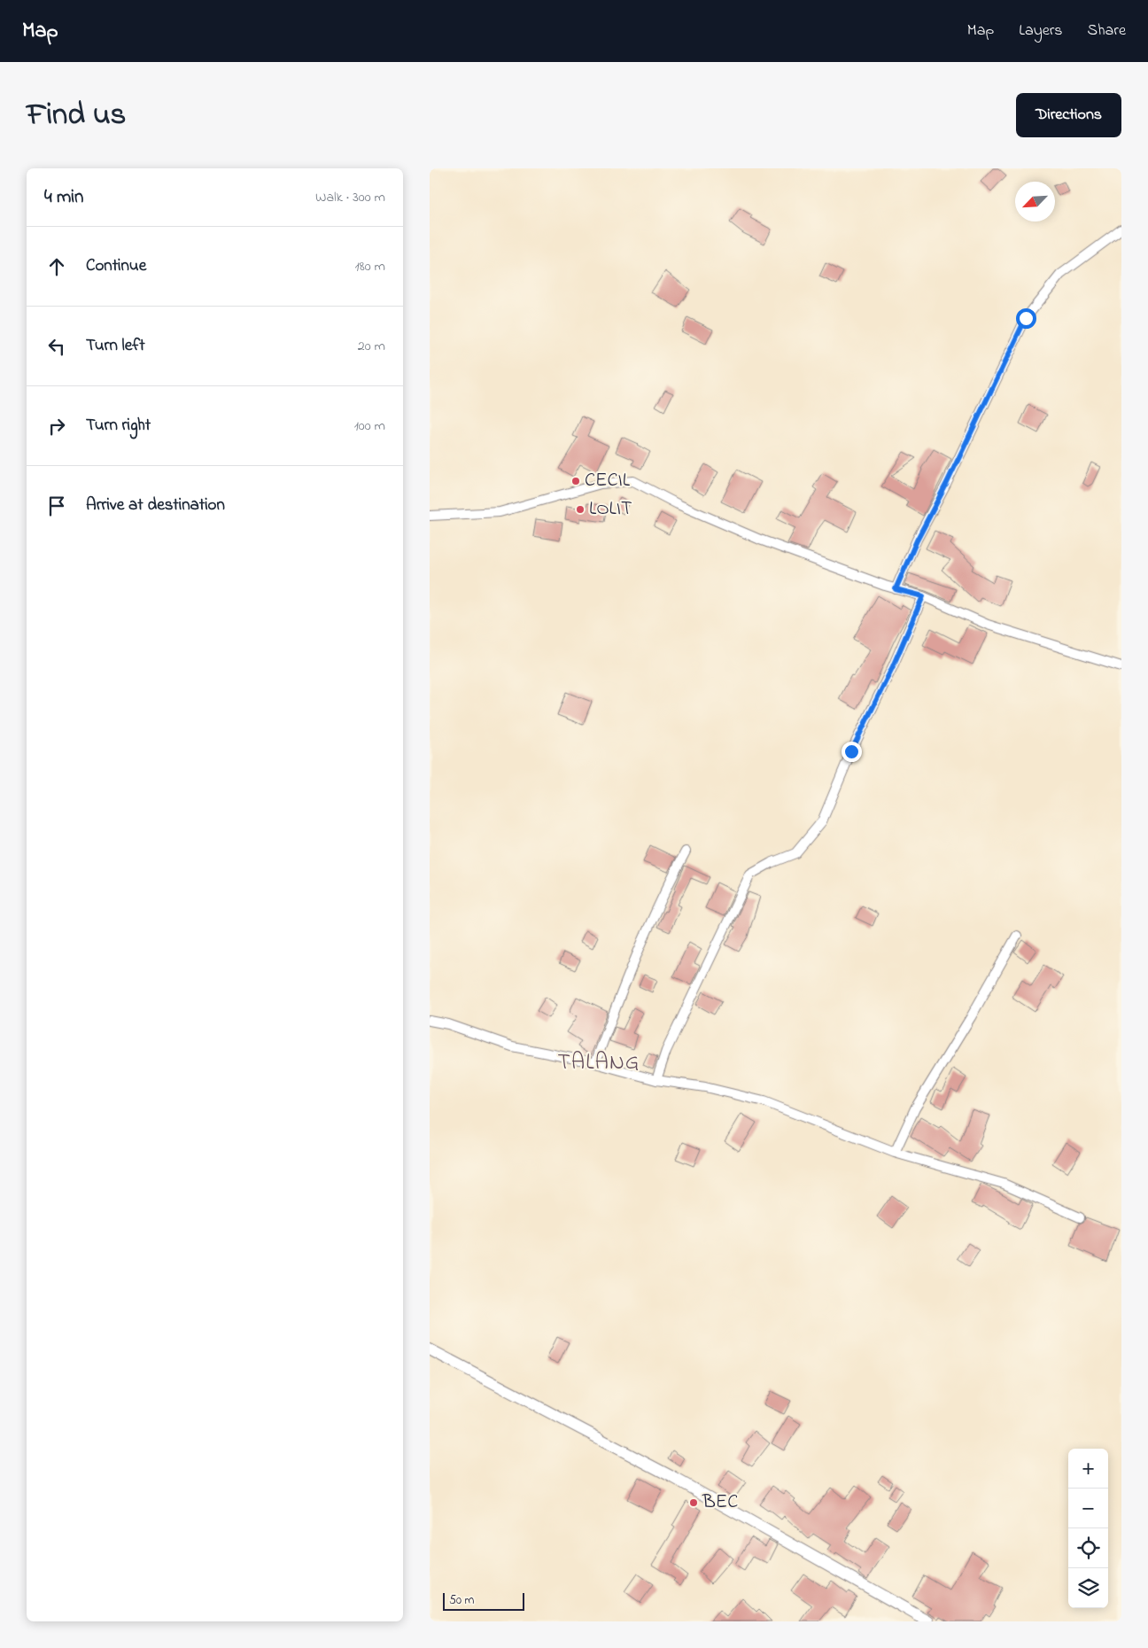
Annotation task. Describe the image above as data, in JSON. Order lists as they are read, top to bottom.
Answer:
{
  "districts": ["TALANG"],
  "places": ["CECIL", "LOLIT", "BEC"],
  "scale_bar": "50 m",
  "north": "bottom left",
  "page": {
    "header": "Map",
    "nav": ["Map", "Layers", "Share"],
    "title": "Find us",
    "buttons": "Directions",
    "heading": ["4 min", "Walk · 300 m"],
    "list": [
      ["Continue", "180 m"],
      ["Turn left", "20 m"],
      ["Turn right", "100 m"],
      "Arrive at destination"
    ],
    "map_buttons": ["+", "−"],
    "scale": "50 m"
  }
}
